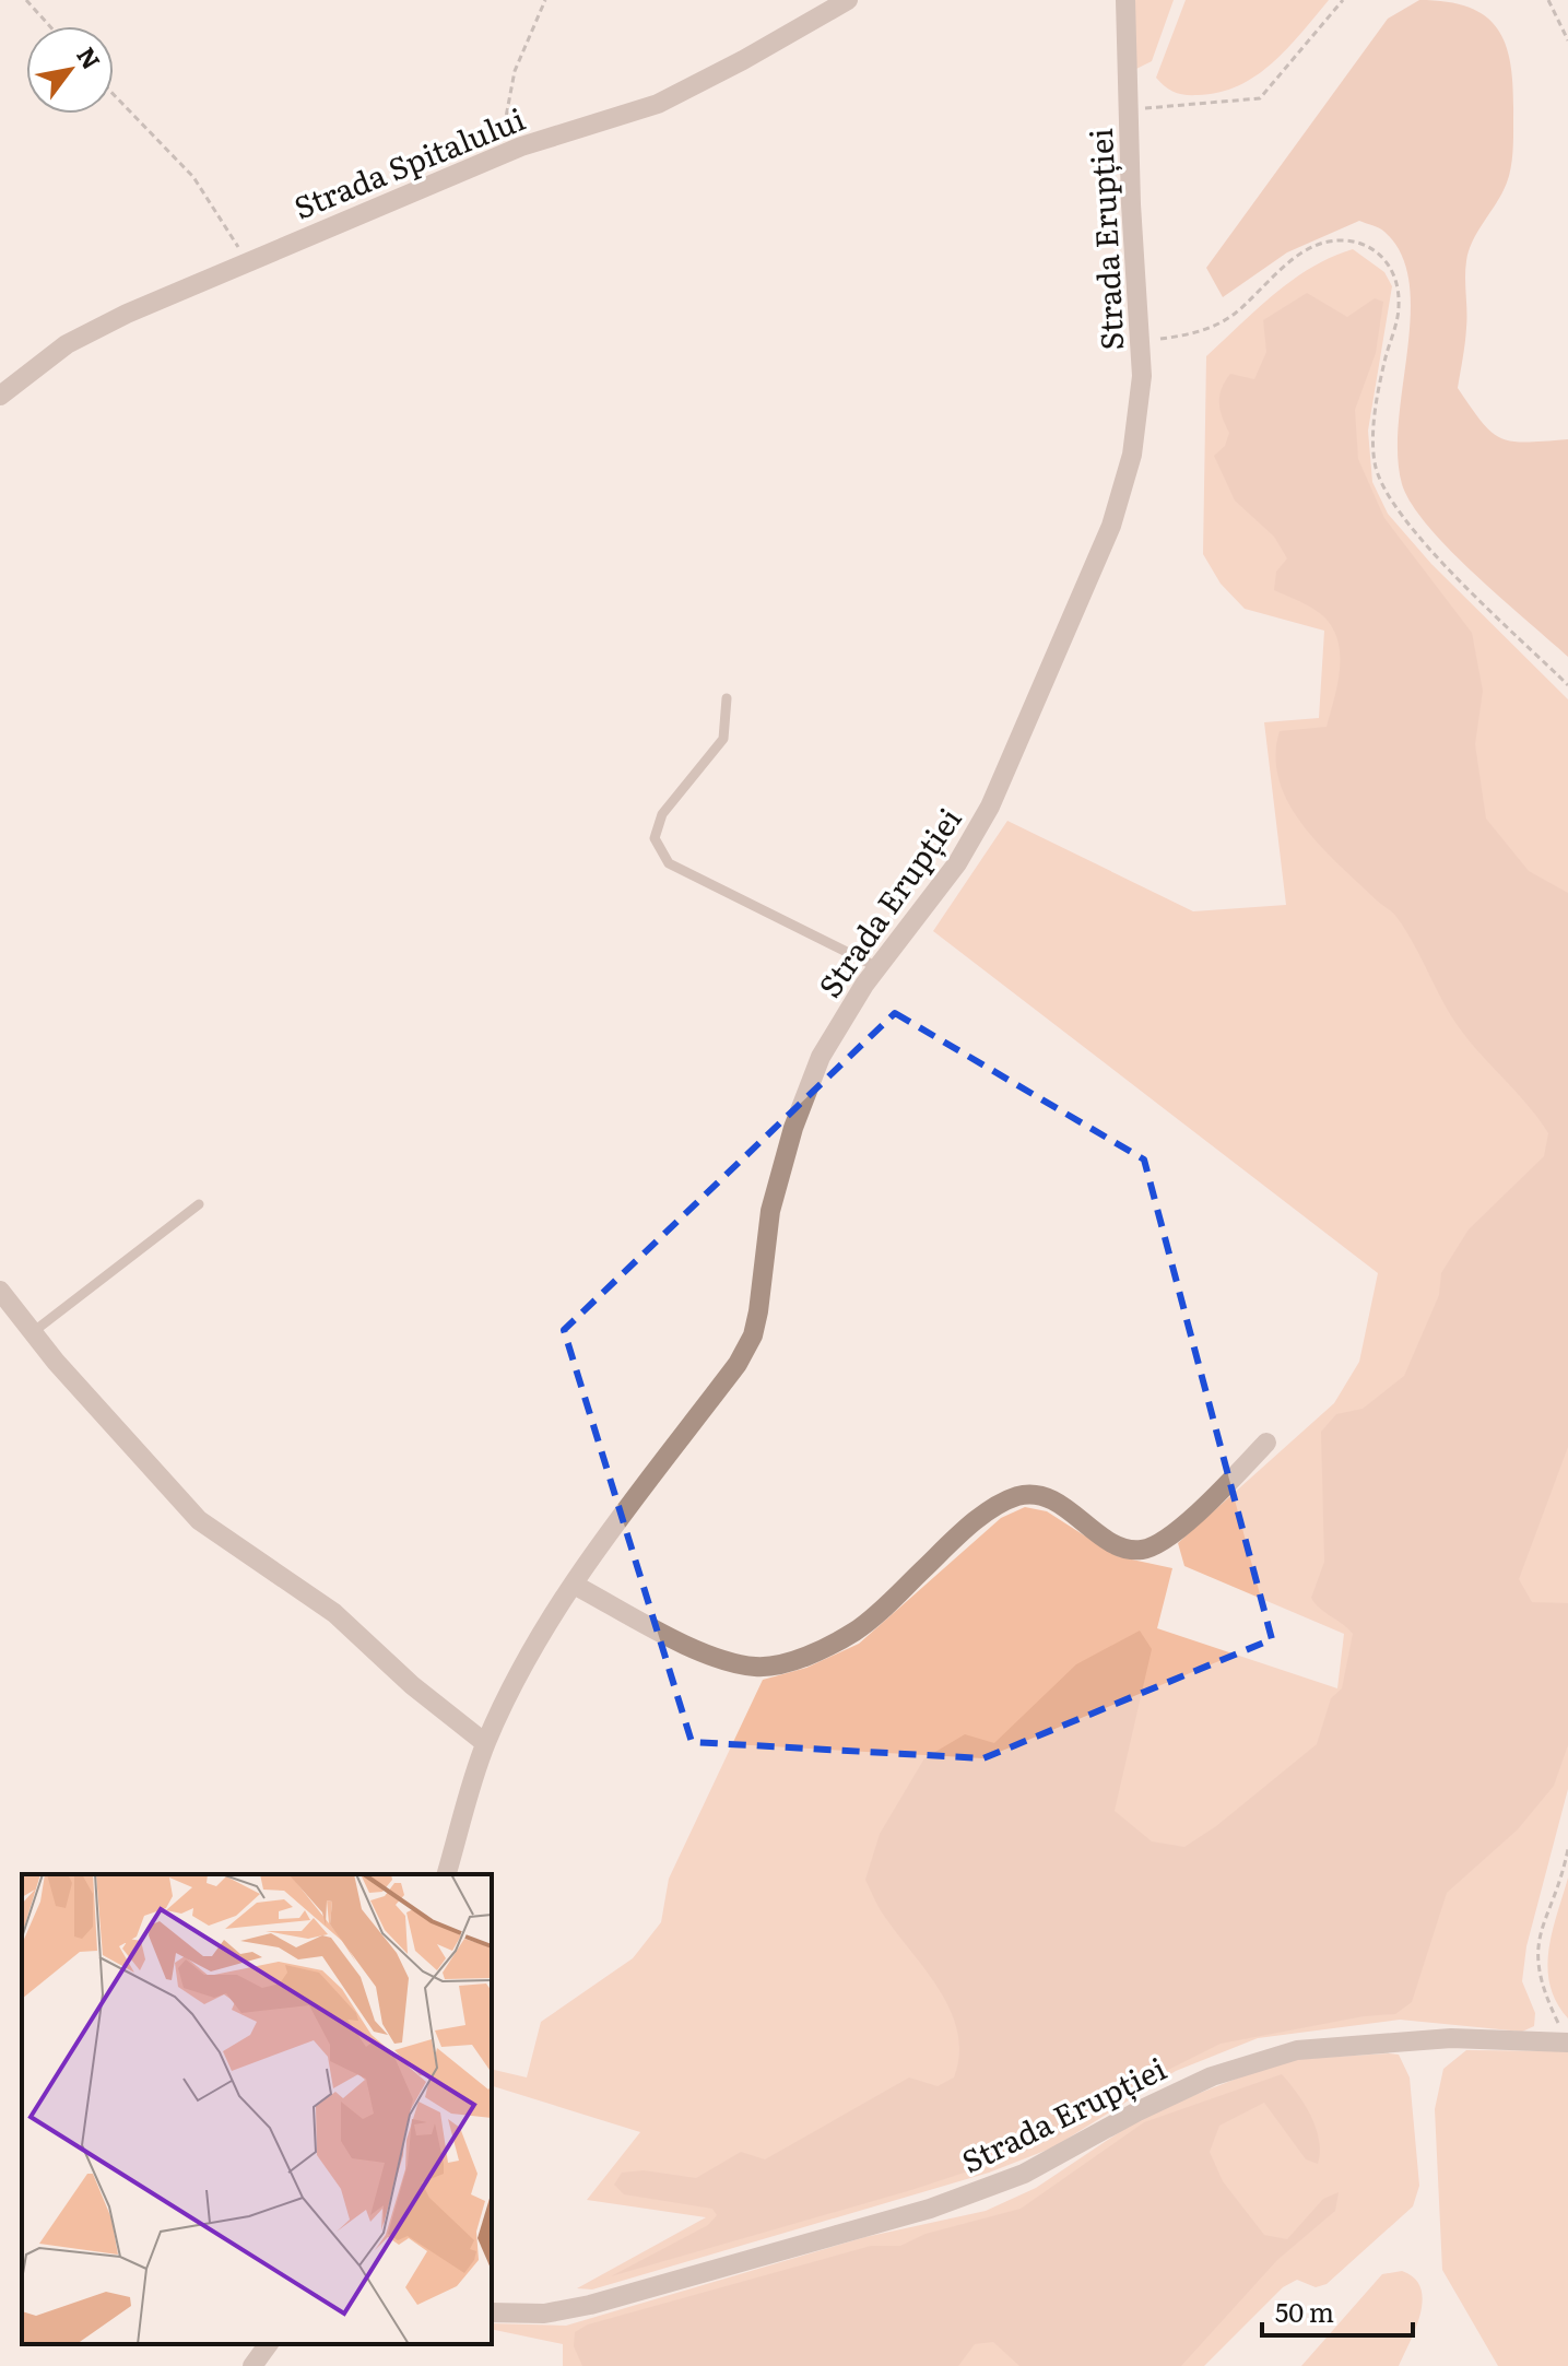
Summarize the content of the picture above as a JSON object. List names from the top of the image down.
{
  "streets": {
    "street": ["Strada Spitalului", "Strada Erupției"]
  },
  "scale_bar": "50 m",
  "north": "top right"
}
